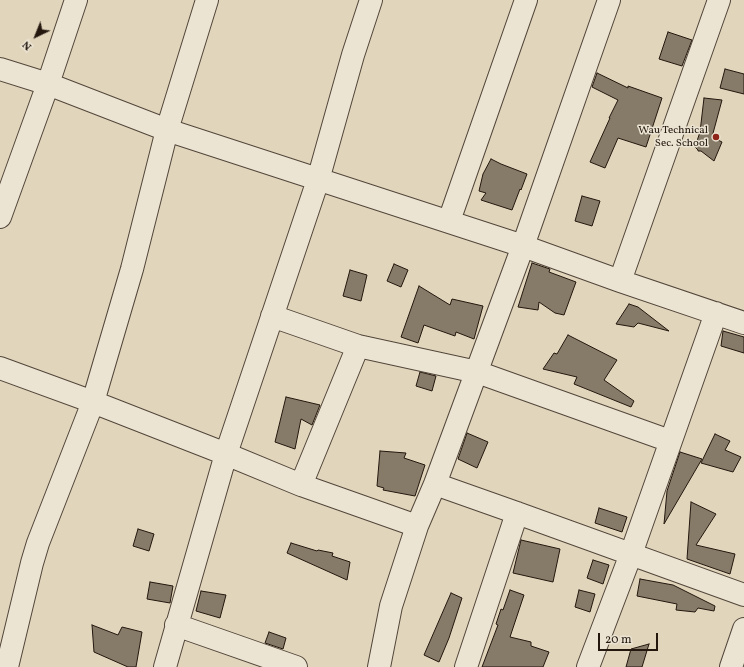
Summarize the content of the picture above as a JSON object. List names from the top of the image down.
{
  "places": ["Wau Technical Sec. School"],
  "scale_bar": "20 m",
  "north": "bottom left"
}
